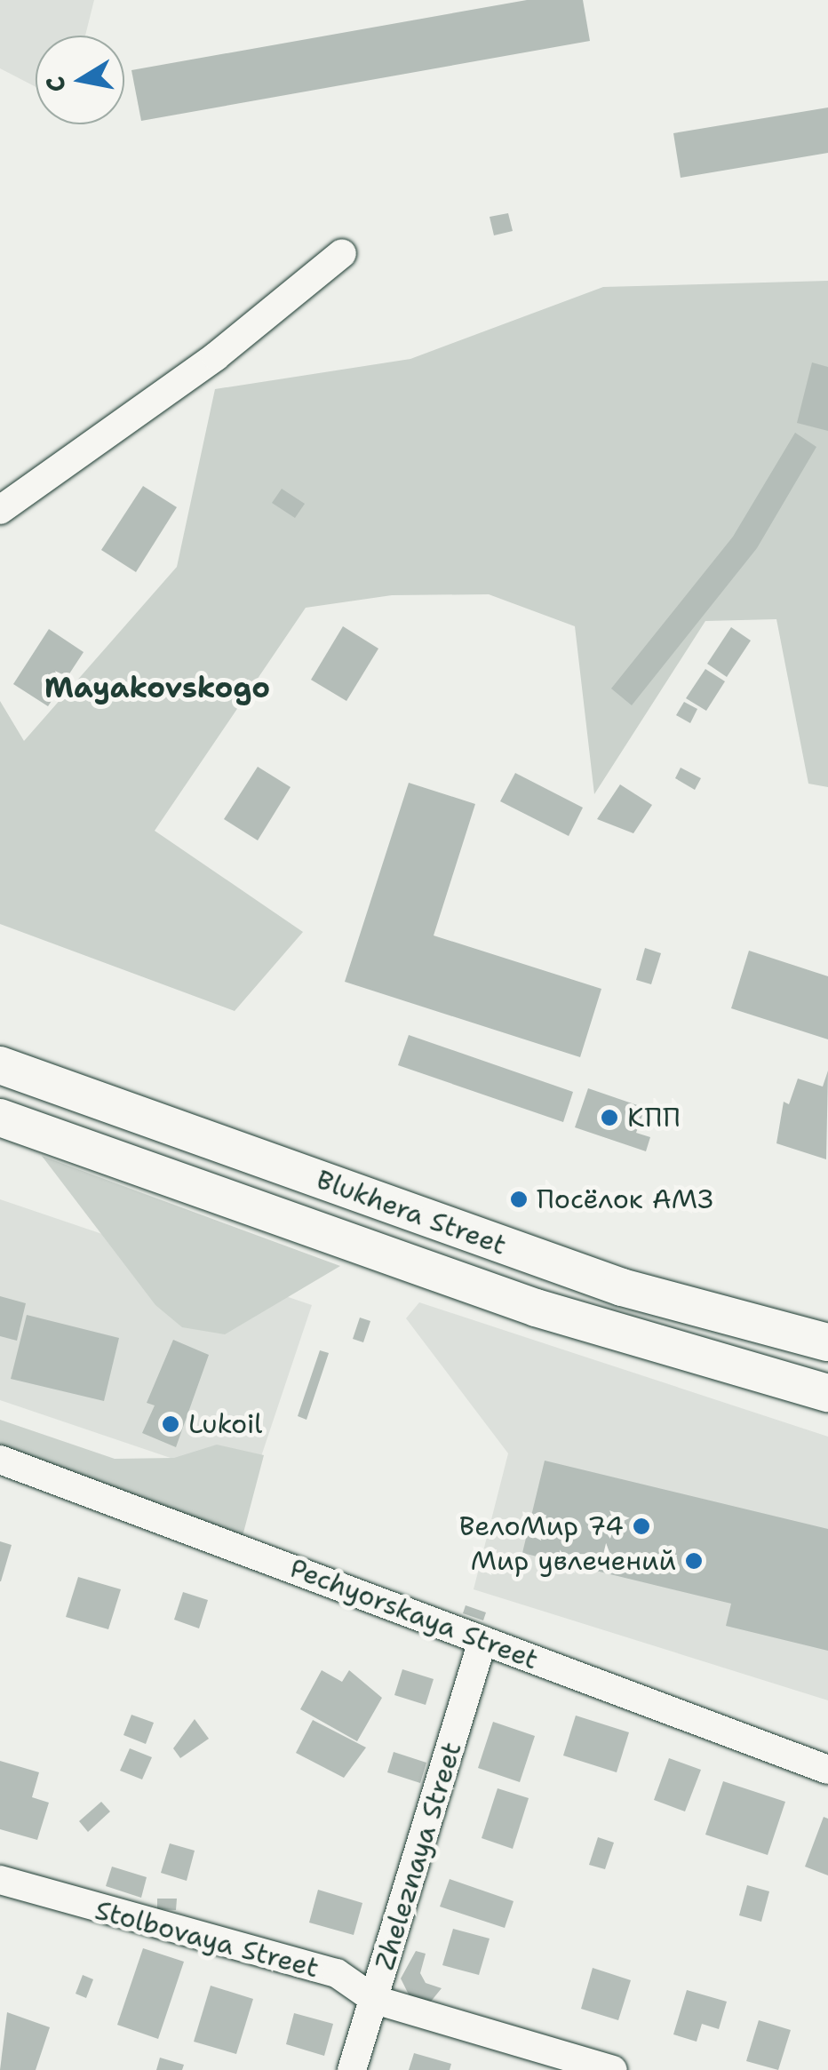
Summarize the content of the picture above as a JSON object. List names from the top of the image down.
{
  "streets": {
    "main road": ["Blukhera Street"],
    "street": ["Pechyorskaya Street", "Zheleznaya Street", "Stolbovaya Street"]
  },
  "crossings": [
    ["Pechyorskaya Street", "Zheleznaya Street"],
    ["Zheleznaya Street", "Stolbovaya Street"]
  ],
  "districts": ["Mayakovskogo"],
  "places": [
    "КПП",
    "Посёлок АМЗ",
    "Lukoil",
    "ВелоМир 74",
    "Мир увлечений"
  ],
  "north": "left"
}
